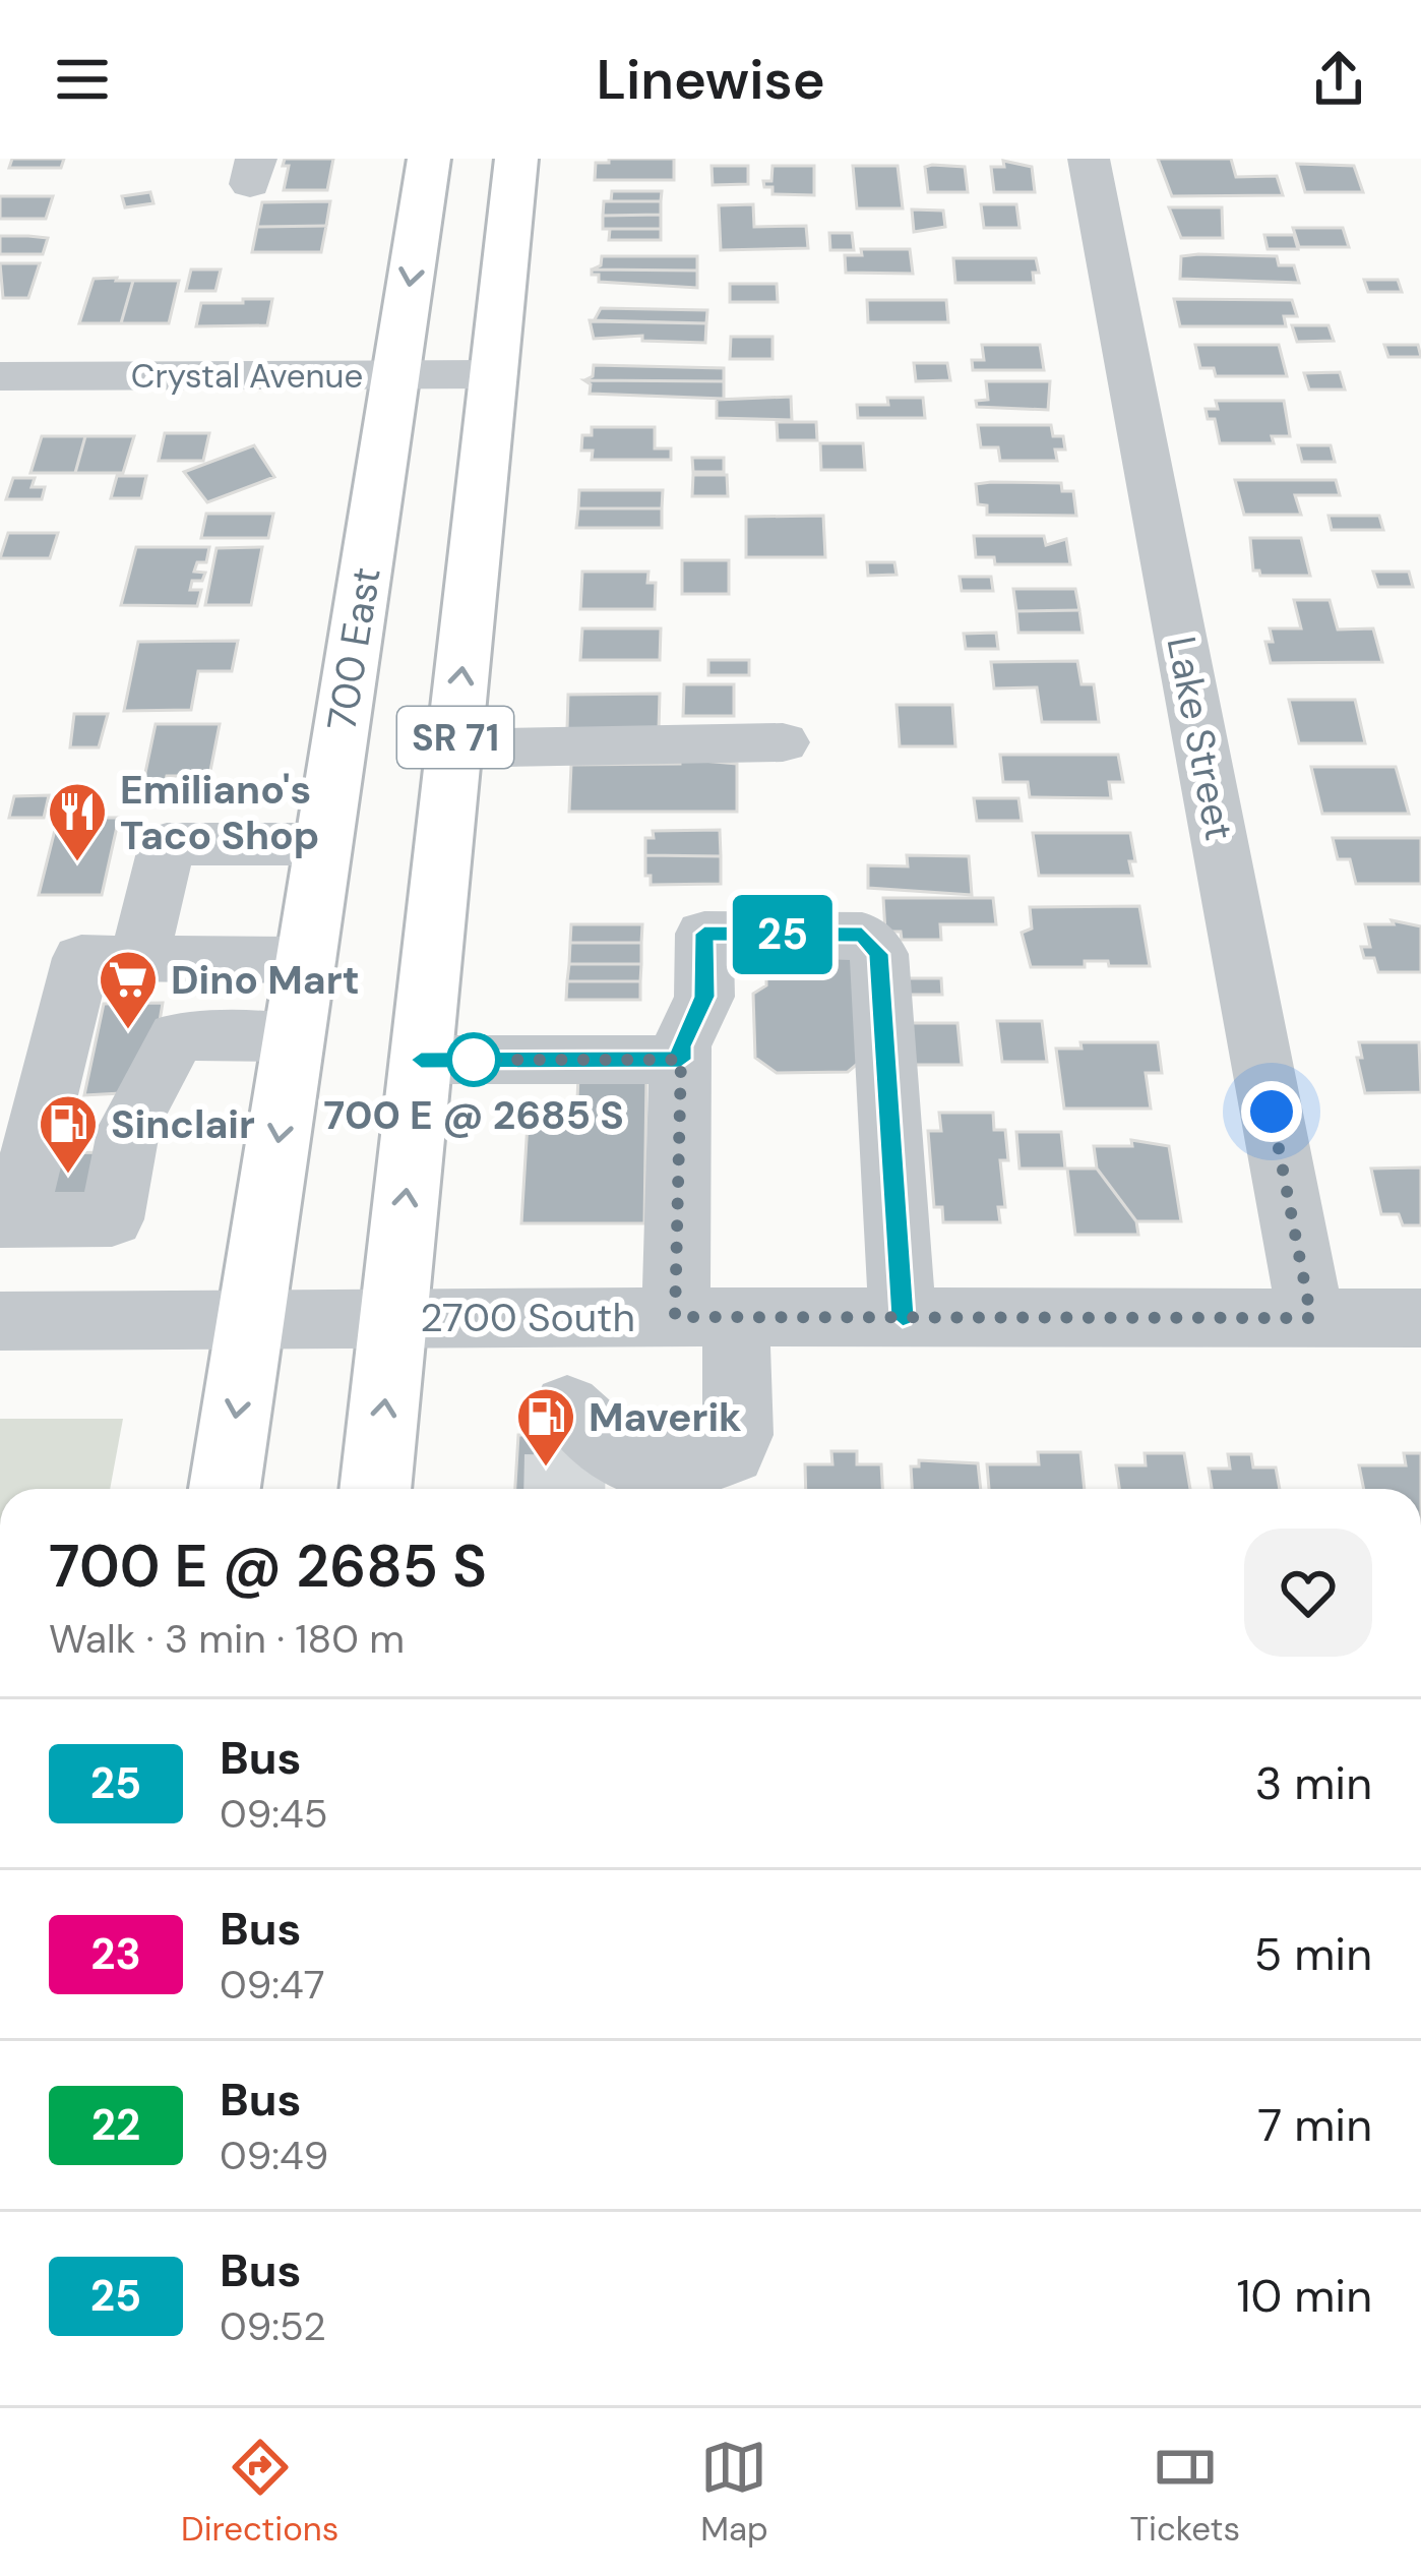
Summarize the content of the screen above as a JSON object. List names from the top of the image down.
{
  "streets": {
    "main road": ["700 East", "SR 71"],
    "street": ["Crystal Avenue", "Lake Street", "2700 South"]
  },
  "crossings": [
    ["Crystal Avenue", "700 East"],
    ["Crystal Avenue", "SR 71"],
    ["700 East", "2700 South"],
    ["SR 71", "2700 South"],
    ["Lake Street", "2700 South"]
  ],
  "places": {
    "restaurant": ["Emiliano's Taco Shop"],
    "supermarket": ["Dino Mart"],
    "other": ["700 E @ 2685 S"],
    "fuel station": ["Sinclair", "Maverik"]
  },
  "lines": ["bus line 25"],
  "page": {
    "header": "Linewise",
    "on_map": "25",
    "heading": ["700 E @ 2685 S", "Walk · 3 min · 180 m"],
    "list": [
      {
        "mark": "25",
        "name": "Bus",
        "note": "09:45",
        "value": "3 min"
      },
      {
        "mark": "23",
        "name": "Bus",
        "note": "09:47",
        "value": "5 min"
      },
      {
        "mark": "22",
        "name": "Bus",
        "note": "09:49",
        "value": "7 min"
      },
      {
        "mark": "25",
        "name": "Bus",
        "note": "09:52",
        "value": "10 min"
      }
    ],
    "tabs": ["Directions", "Map", "Tickets"]
  }
}
